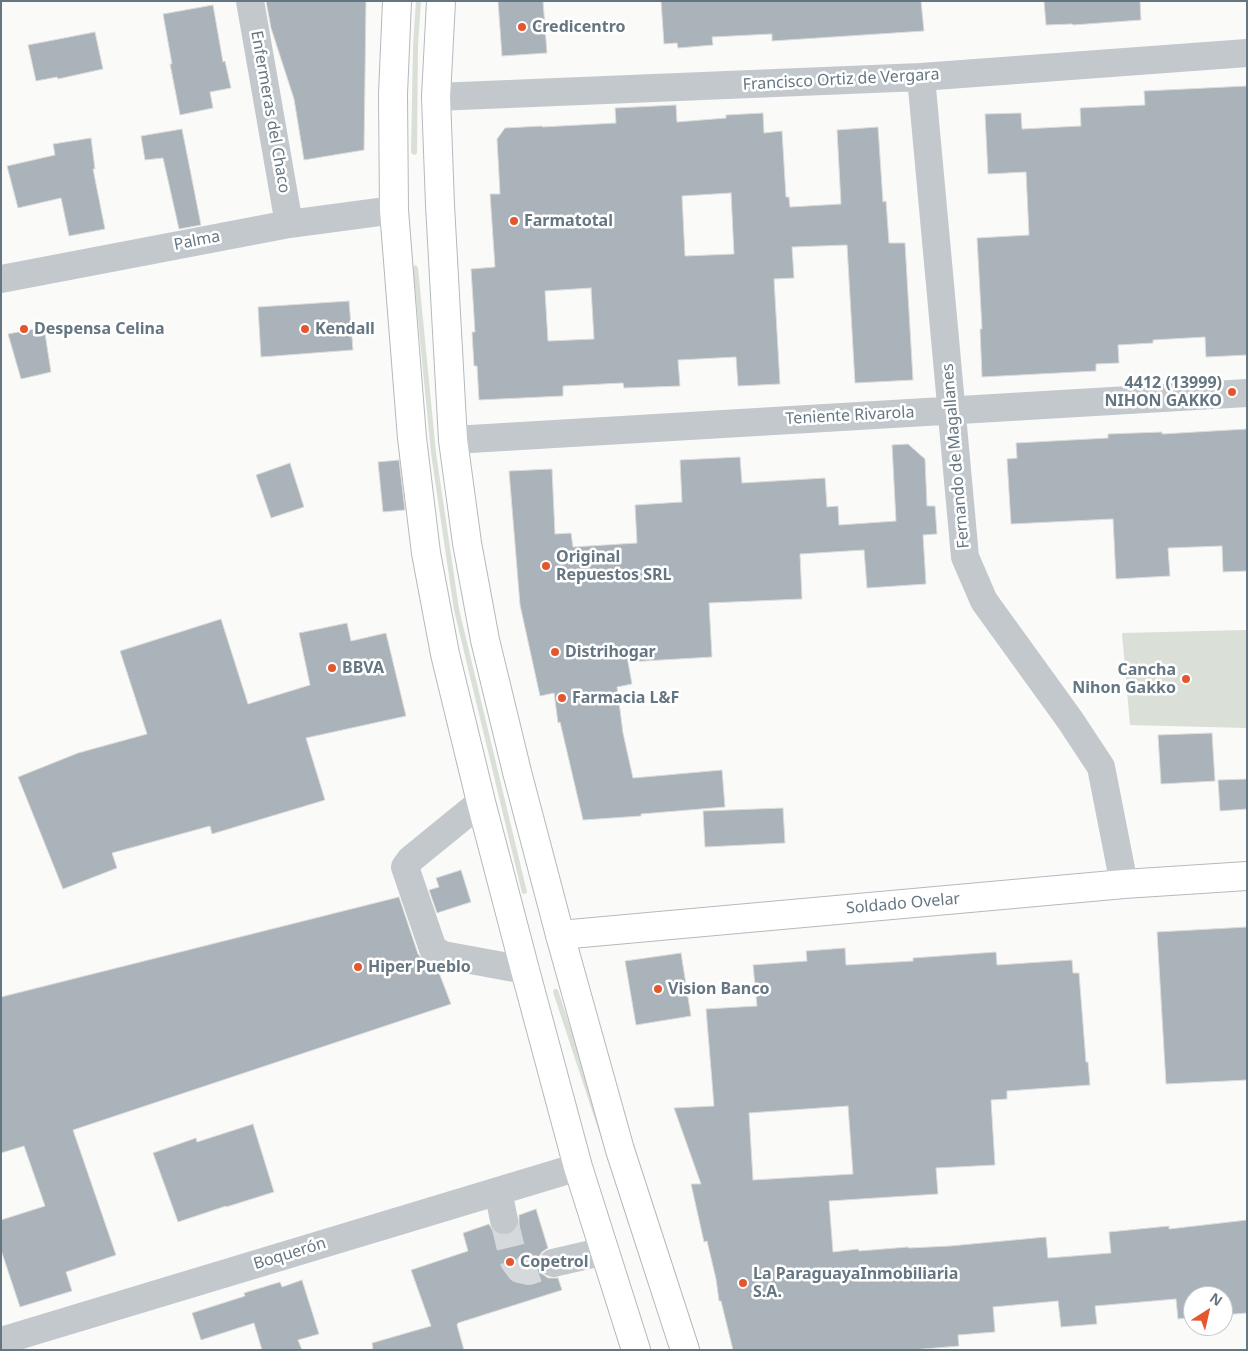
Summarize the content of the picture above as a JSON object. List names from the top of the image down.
{
  "streets": {
    "main road": ["Soldado Ovelar"],
    "street": [
      "Francisco Ortiz de Vergara",
      "Enfermeras del Chaco",
      "Palma",
      "Teniente Rivarola",
      "Fernando de Magallanes",
      "Boquerón"
    ]
  },
  "crossings": [
    ["Francisco Ortiz de Vergara", "Fernando de Magallanes"],
    ["Enfermeras del Chaco", "Palma"],
    ["Teniente Rivarola", "Fernando de Magallanes"],
    ["Fernando de Magallanes", "Soldado Ovelar"]
  ],
  "places": [
    "Credicentro",
    "Farmatotal",
    "Despensa Celina",
    "Kendall",
    "4412 (13999) NIHON GAKKO",
    "Original Repuestos SRL",
    "Distrihogar",
    "BBVA",
    "Cancha Nihon Gakko",
    "Farmacia L&F",
    "Hiper Pueblo",
    "Vision Banco",
    "Copetrol",
    "La ParaguayaInmobiliaria S.A."
  ],
  "north": "top right"
}
